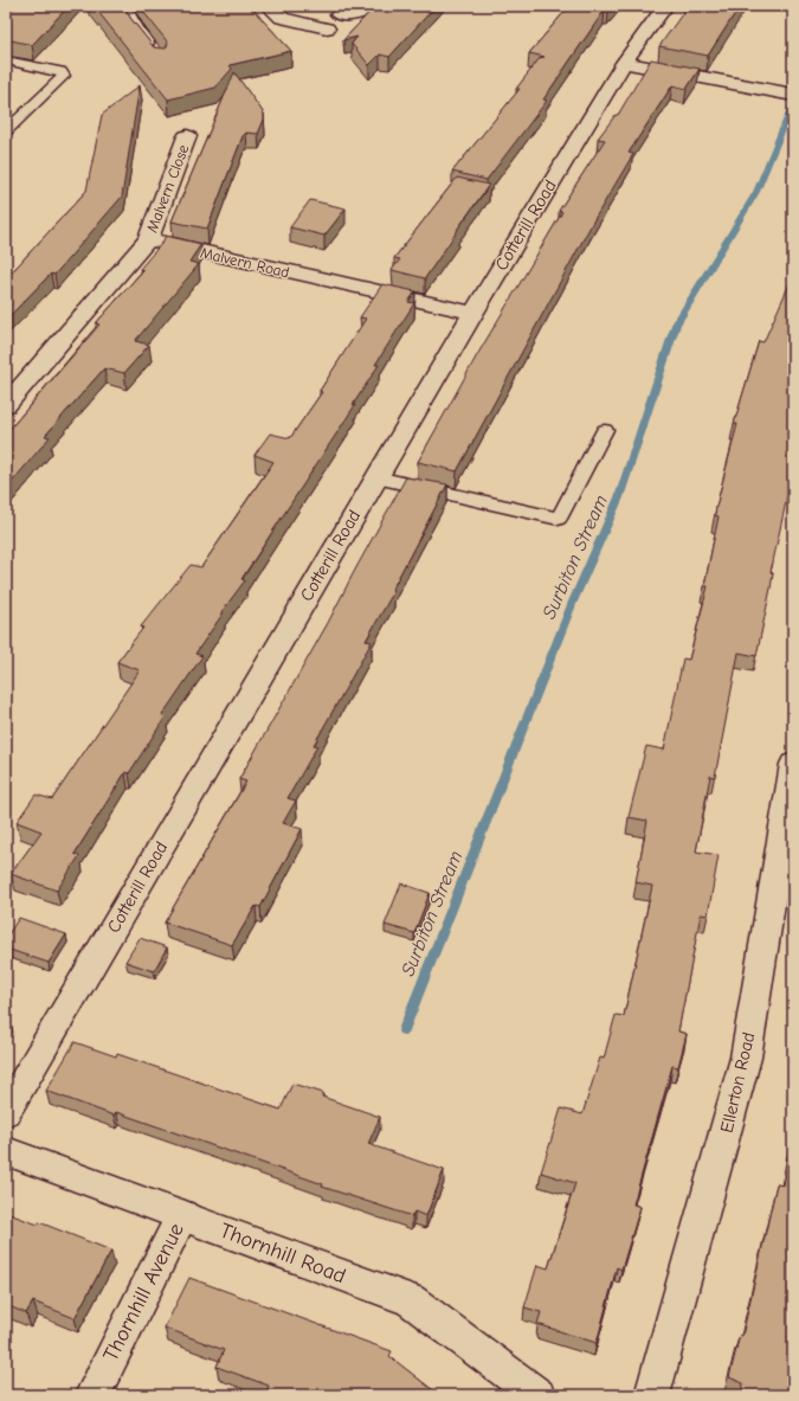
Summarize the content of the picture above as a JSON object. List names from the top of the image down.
{
  "streets": {
    "street": [
      "Malvern Close",
      "Cotterill Road",
      "Malvern Road",
      "Ellerton Road",
      "Thornhill Road",
      "Thornhill Avenue"
    ]
  },
  "crossings": [
    ["Malvern Close", "Malvern Road"],
    ["Cotterill Road", "Malvern Road"],
    ["Thornhill Road", "Thornhill Avenue"]
  ],
  "water": ["Surbiton Stream"]
}
